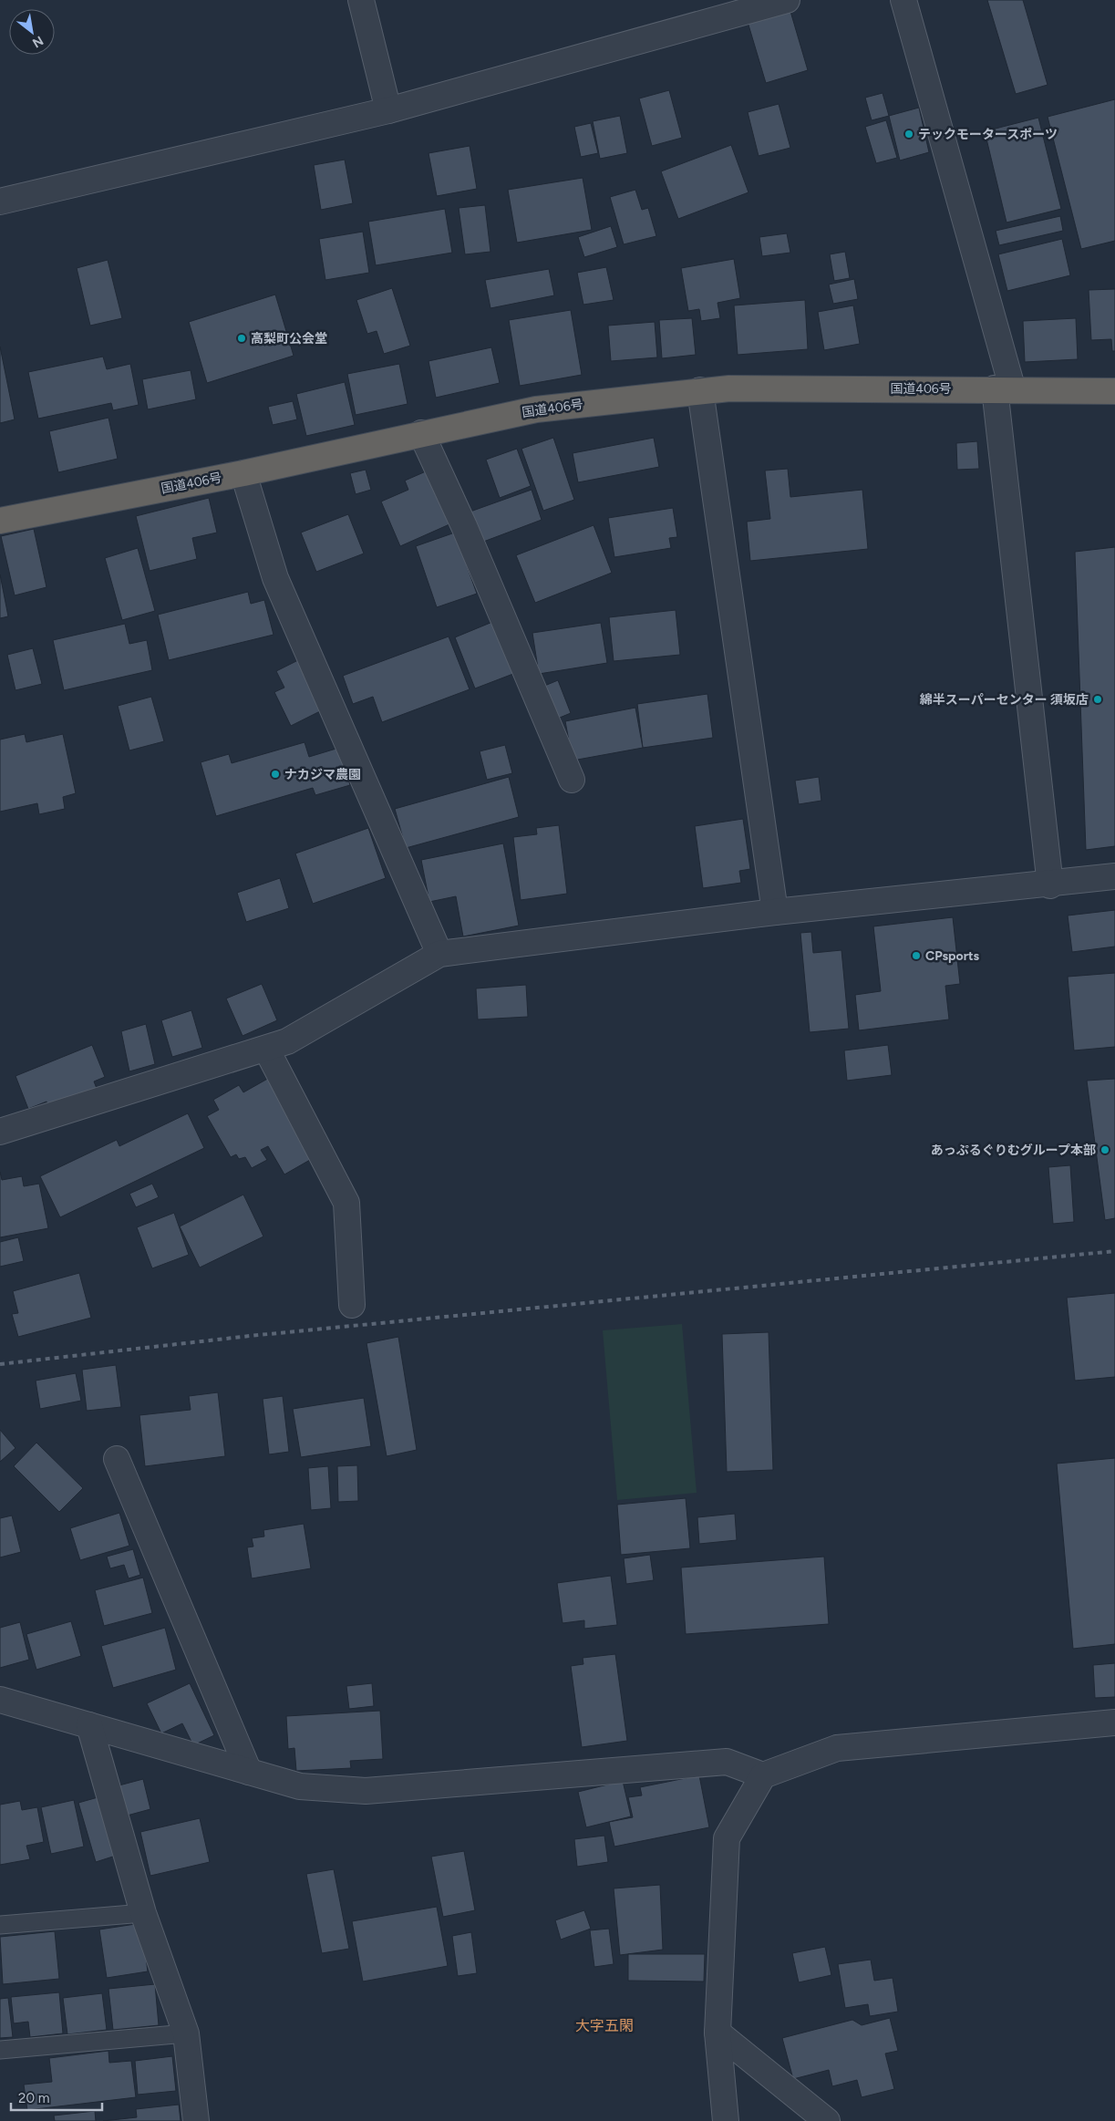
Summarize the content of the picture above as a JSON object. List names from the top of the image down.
{
  "streets": {
    "highway": ["国道406号"]
  },
  "districts": ["大字五閑"],
  "places": [
    "テックモータースポーツ",
    "高梨町公会堂",
    "綿半スーパーセンター 須坂店",
    "ナカジマ農園",
    "CPsports",
    "あっぷるぐりむグループ本部"
  ],
  "scale_bar": "20 m",
  "north": "bottom right"
}
